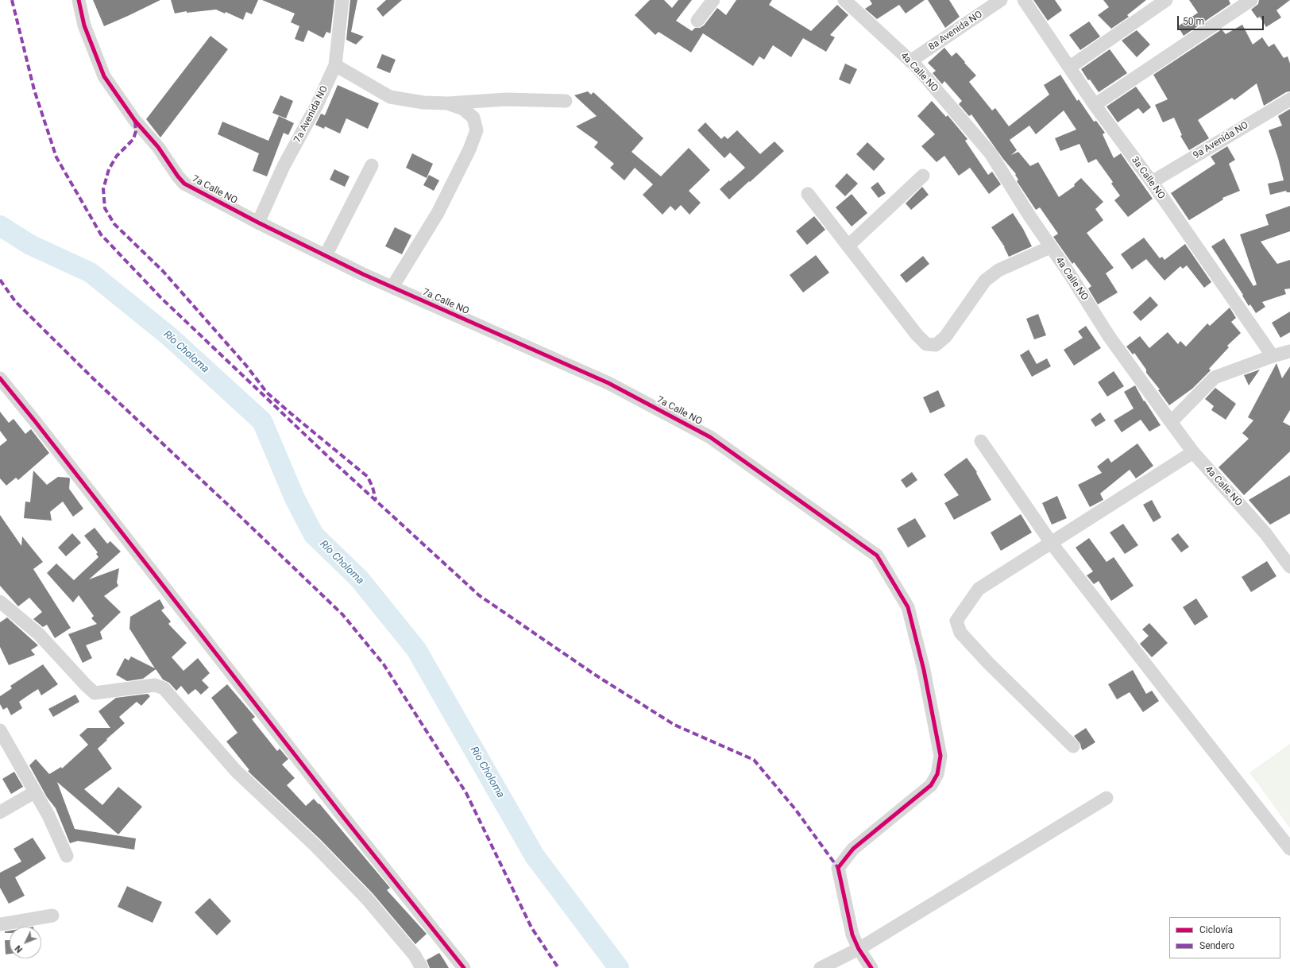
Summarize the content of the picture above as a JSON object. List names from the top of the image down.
{
  "streets": {
    "street": [
      "8a Avenida NO",
      "4a Calle NO",
      "7a Avenida NO",
      "9a Avenida NO",
      "3a Calle NO",
      "7a Calle NO"
    ]
  },
  "crossings": [
    ["8a Avenida NO", "4a Calle NO"],
    ["7a Avenida NO", "7a Calle NO"],
    ["9a Avenida NO", "3a Calle NO"]
  ],
  "water": ["Río Choloma"],
  "legend": ["Ciclovía", "Sendero"],
  "scale_bar": "50 m",
  "north": "bottom left"
}
